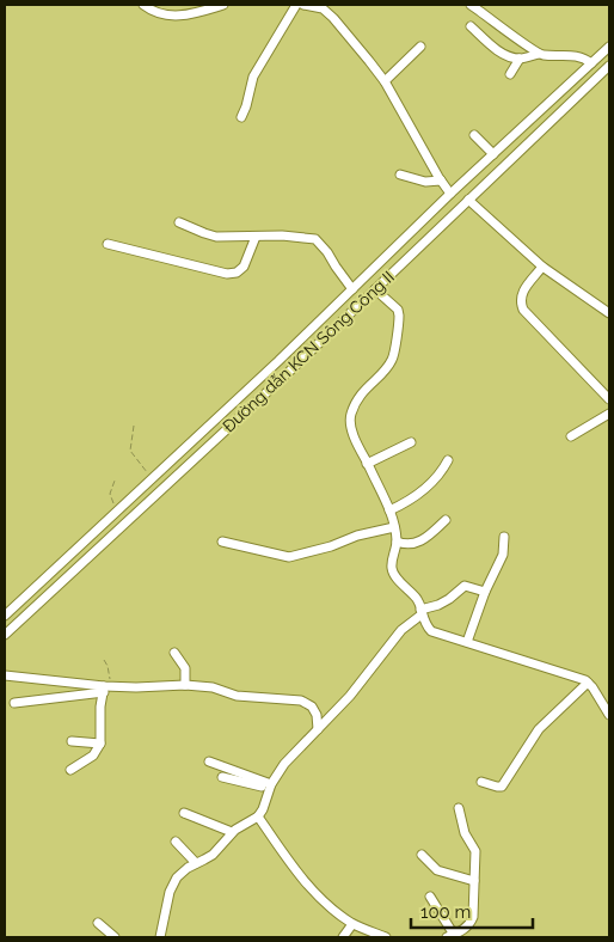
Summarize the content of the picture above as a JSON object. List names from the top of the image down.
{
  "streets": {
    "street": ["Đường dẫn KCN Sông Công II"]
  },
  "scale_bar": "100 m"
}
